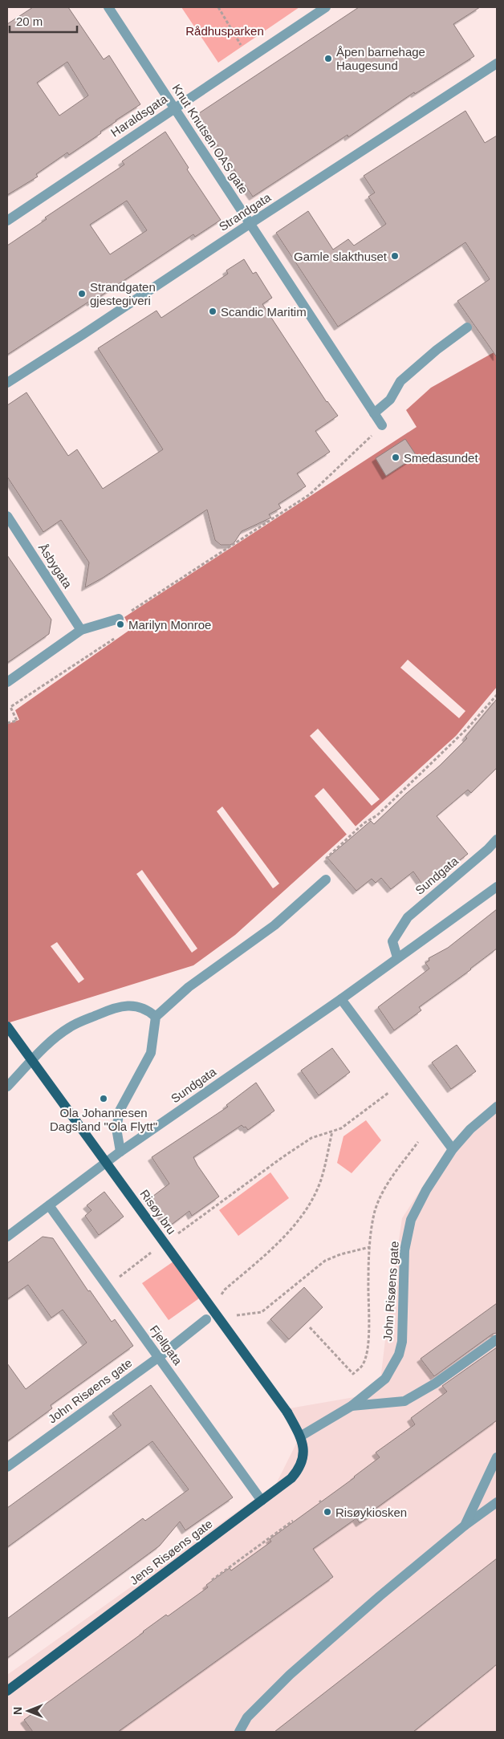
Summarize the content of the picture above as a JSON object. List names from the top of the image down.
{
  "streets": {
    "main road": ["Risøy bru", "Jens Risøens gate"],
    "street": [
      "Haraldsgata",
      "Knut Knutsen OAS gate",
      "Strandgata",
      "Åsbygata",
      "Sundgata",
      "John Risøens gate",
      "Fjellgata"
    ]
  },
  "crossings": [
    ["Haraldsgata", "Knut Knutsen OAS gate"],
    ["Knut Knutsen OAS gate", "Strandgata"],
    ["Sundgata", "Fjellgata"],
    ["Risøy bru", "Jens Risøens gate"],
    ["John Risøens gate", "Fjellgata"],
    ["John Risøens gate", "Jens Risøens gate"],
    ["Fjellgata", "Jens Risøens gate"]
  ],
  "parks": ["Rådhusparken"],
  "places": [
    "Åpen barnehage Haugesund",
    "Gamle slakthuset",
    "Strandgaten gjestegiveri",
    "Scandic Maritim",
    "Smedasundet",
    "Marilyn Monroe",
    "Ola Johannesen Dagsland \"Ola Flytt\"",
    "Risøykiosken"
  ],
  "scale_bar": "20 m",
  "north": "left"
}
